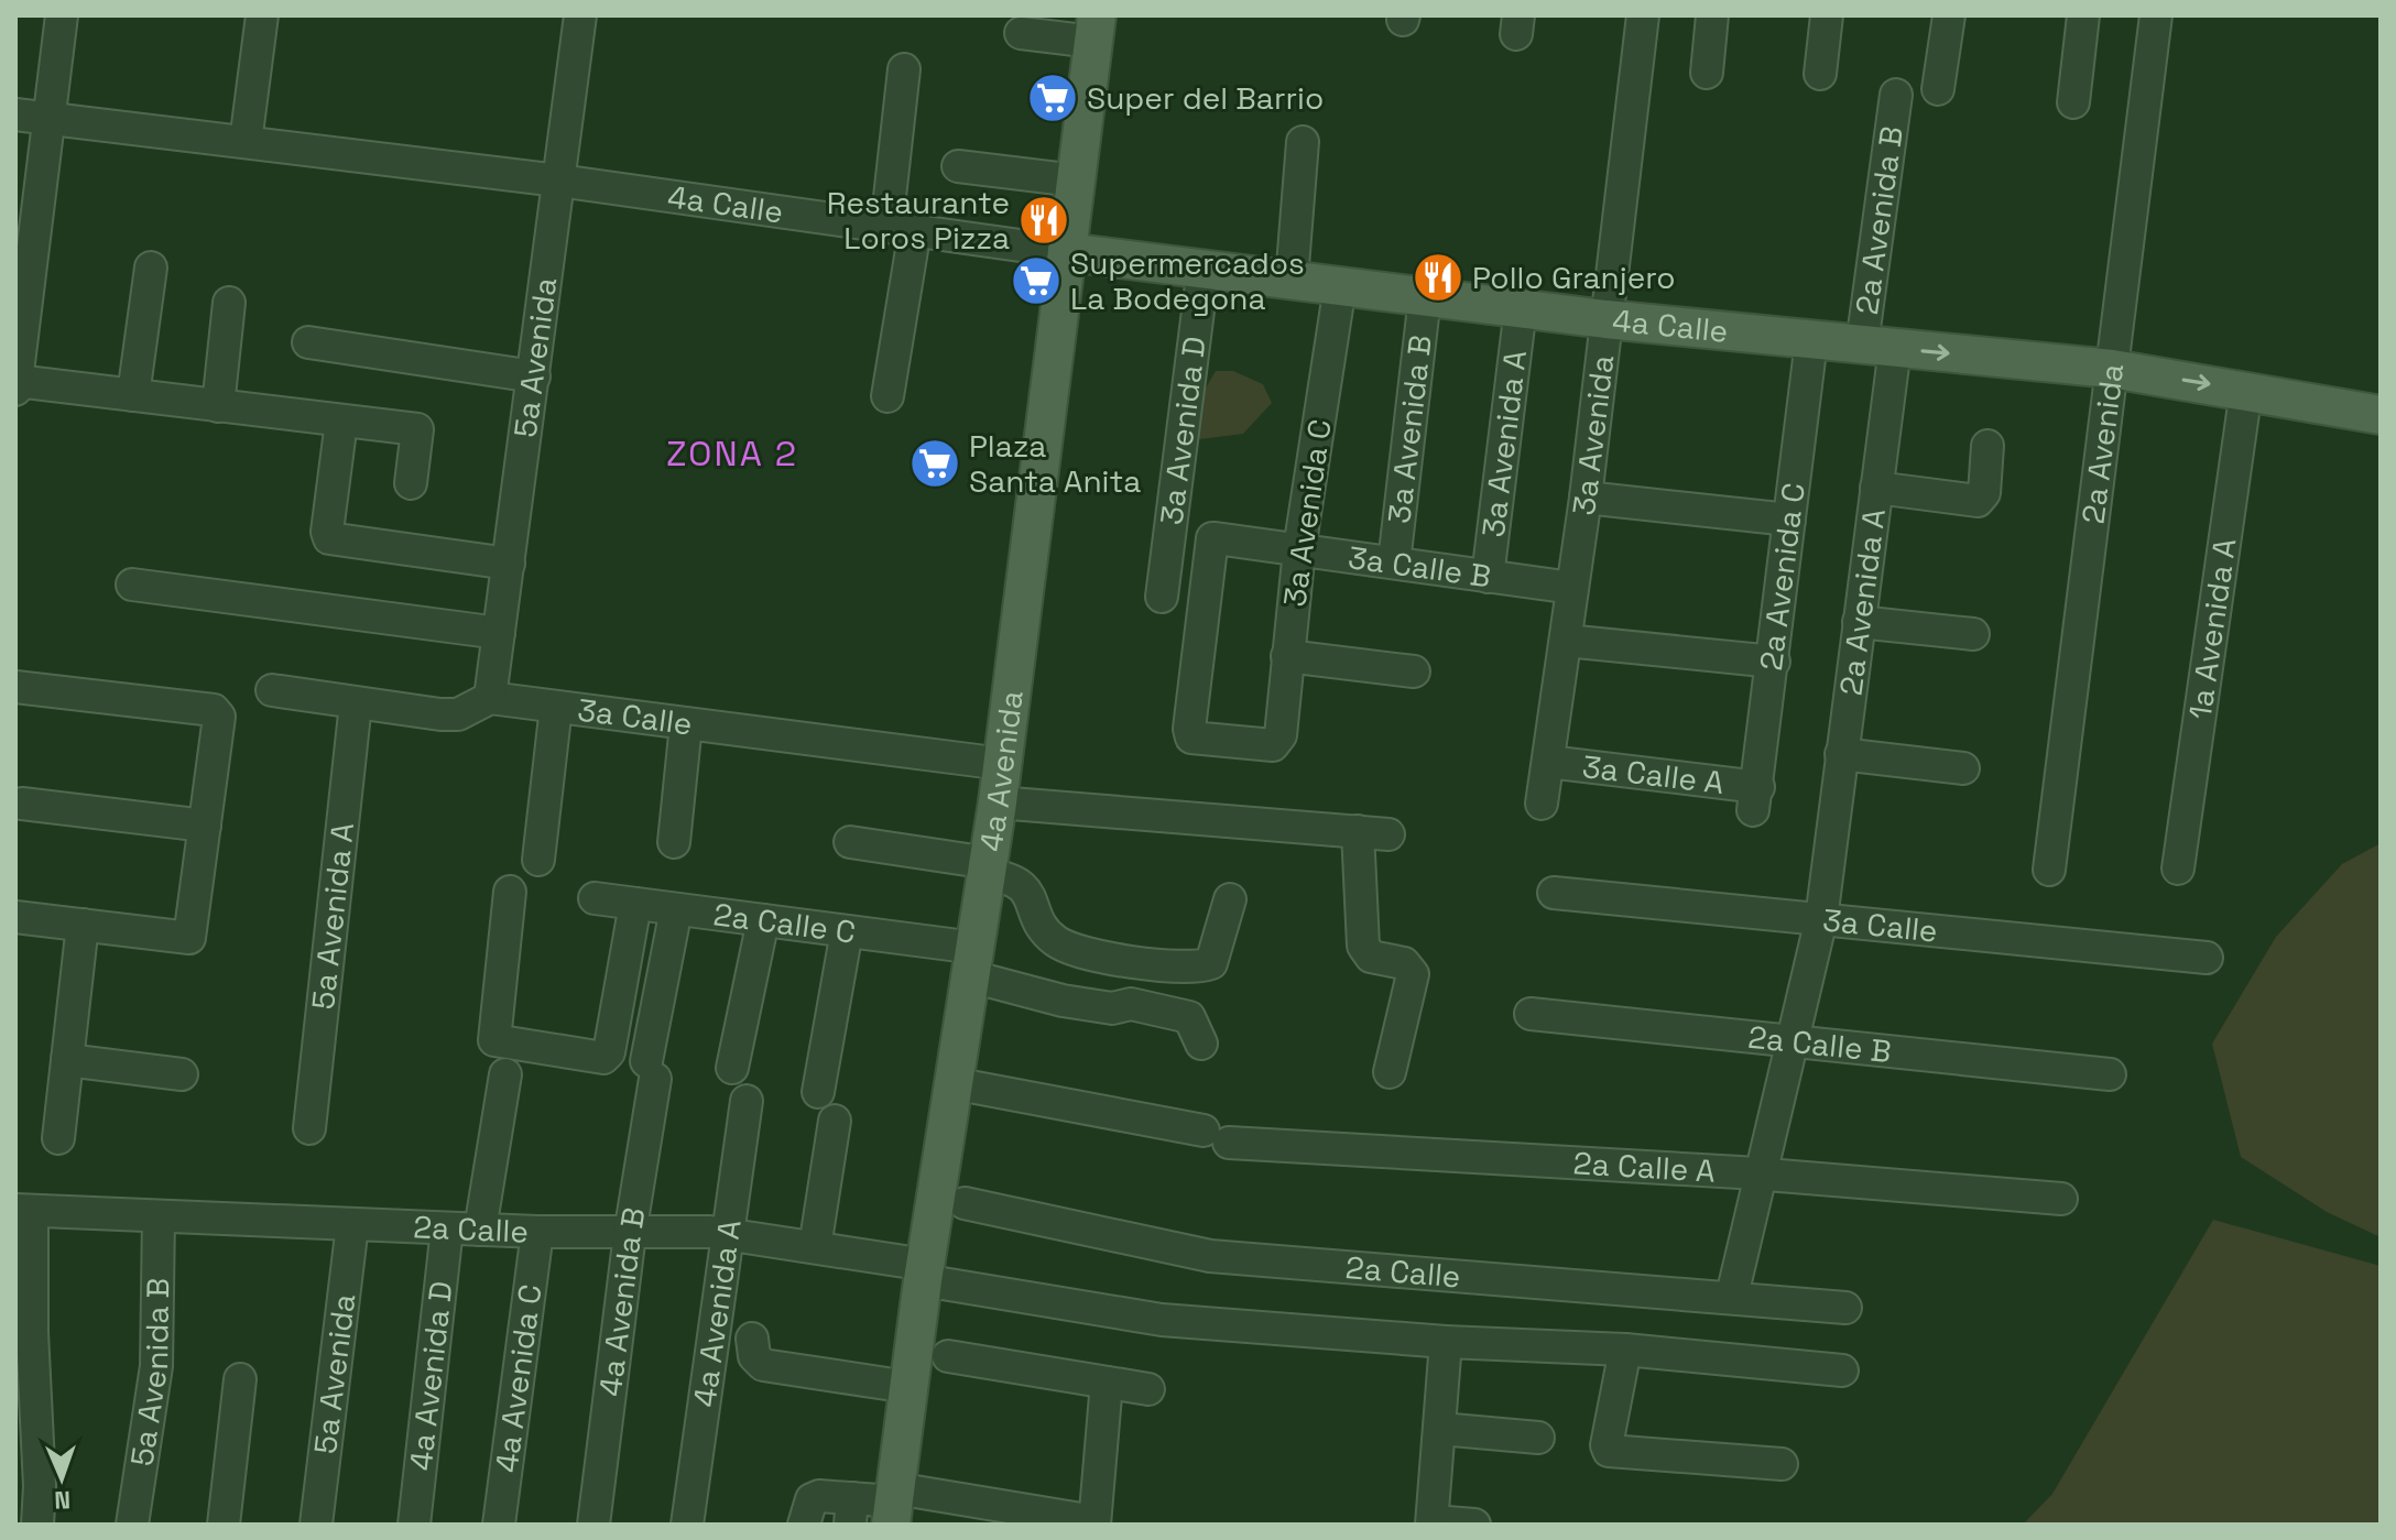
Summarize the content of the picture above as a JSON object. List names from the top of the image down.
{
  "streets": {
    "main road": ["4a Calle", "4a Avenida"],
    "street": [
      "2a Avenida B",
      "5a Avenida",
      "3a Avenida B",
      "3a Avenida D",
      "3a Avenida",
      "3a Avenida A",
      "2a Avenida",
      "3a Avenida C",
      "3a Calle B",
      "2a Avenida C",
      "2a Avenida A",
      "1a Avenida A",
      "3a Calle",
      "3a Calle A",
      "5a Avenida A",
      "2a Calle C",
      "2a Calle B",
      "2a Calle A",
      "2a Calle",
      "4a Avenida B",
      "4a Avenida A",
      "5a Avenida B",
      "4a Avenida D",
      "4a Avenida C"
    ]
  },
  "crossings": [
    ["4a Calle", "2a Avenida B"],
    ["4a Calle", "5a Avenida"],
    ["4a Calle", "3a Avenida B"],
    ["4a Calle", "3a Avenida D"],
    ["4a Calle", "3a Avenida"],
    ["4a Calle", "3a Avenida A"],
    ["4a Calle", "2a Avenida"],
    ["4a Calle", "3a Avenida C"],
    ["4a Calle", "2a Avenida C"],
    ["4a Calle", "2a Avenida A"],
    ["4a Calle", "1a Avenida A"],
    ["4a Calle", "4a Avenida"],
    ["2a Avenida B", "2a Avenida A"],
    ["5a Avenida", "3a Calle"],
    ["5a Avenida", "2a Calle"],
    ["3a Avenida B", "3a Calle B"],
    ["3a Avenida D", "3a Avenida C"],
    ["3a Avenida D", "3a Calle B"],
    ["3a Avenida", "3a Calle B"],
    ["3a Avenida", "3a Calle A"],
    ["3a Avenida A", "3a Calle B"],
    ["3a Avenida C", "3a Calle B"],
    ["2a Avenida C", "3a Calle A"],
    ["2a Avenida A", "3a Calle"],
    ["2a Avenida A", "2a Calle B"],
    ["2a Avenida A", "2a Calle A"],
    ["2a Avenida A", "2a Calle"],
    ["3a Calle", "4a Avenida"],
    ["3a Calle", "5a Avenida A"],
    ["4a Avenida", "2a Calle C"],
    ["4a Avenida", "2a Calle A"],
    ["4a Avenida", "2a Calle"],
    ["2a Calle C", "4a Avenida B"],
    ["2a Calle", "4a Avenida B"],
    ["2a Calle", "4a Avenida A"],
    ["2a Calle", "5a Avenida B"],
    ["2a Calle", "4a Avenida D"],
    ["2a Calle", "4a Avenida C"]
  ],
  "districts": ["ZONA 2"],
  "places": {
    "supermarket": ["Super del Barrio", "Supermercados La Bodegona", "Plaza Santa Anita"],
    "restaurant": ["Restaurante Loros Pizza", "Pollo Granjero"]
  },
  "north": "bottom"
}
